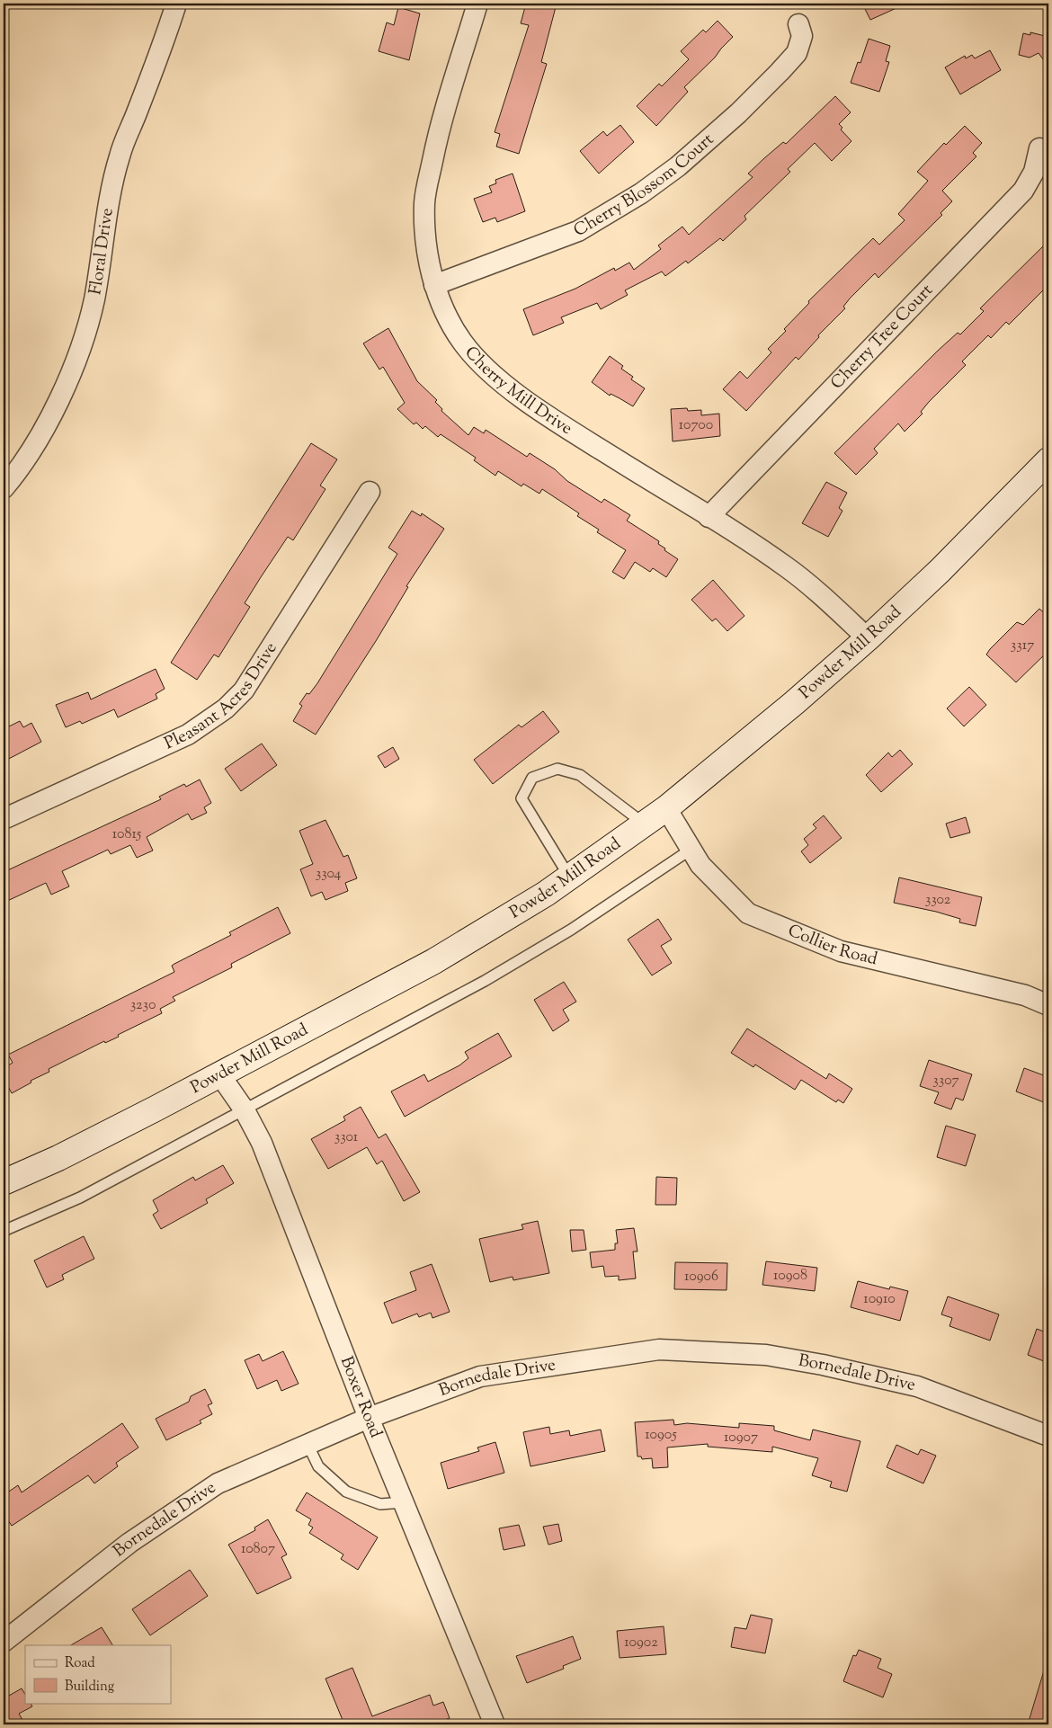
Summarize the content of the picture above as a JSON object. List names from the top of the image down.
{
  "streets": {
    "main road": ["Powder Mill Road"],
    "street": [
      "Cherry Blossom Court",
      "Floral Drive",
      "Cherry Tree Court",
      "Cherry Mill Drive",
      "Pleasant Acres Drive",
      "Collier Road",
      "Bornedale Drive",
      "Boxer Road"
    ]
  },
  "crossings": [
    ["Cherry Blossom Court", "Cherry Mill Drive"],
    ["Cherry Tree Court", "Cherry Mill Drive"],
    ["Cherry Mill Drive", "Powder Mill Road"],
    ["Powder Mill Road", "Collier Road"],
    ["Powder Mill Road", "Boxer Road"],
    ["Bornedale Drive", "Boxer Road"]
  ],
  "house_numbers": [
    "10700",
    "3317",
    "10815",
    "3304",
    "3302",
    "3230",
    "3307",
    "3301",
    "10908",
    "10906",
    "10910",
    "10905",
    "10907",
    "10807",
    "10902"
  ],
  "legend": ["Road", "Building"]
}
